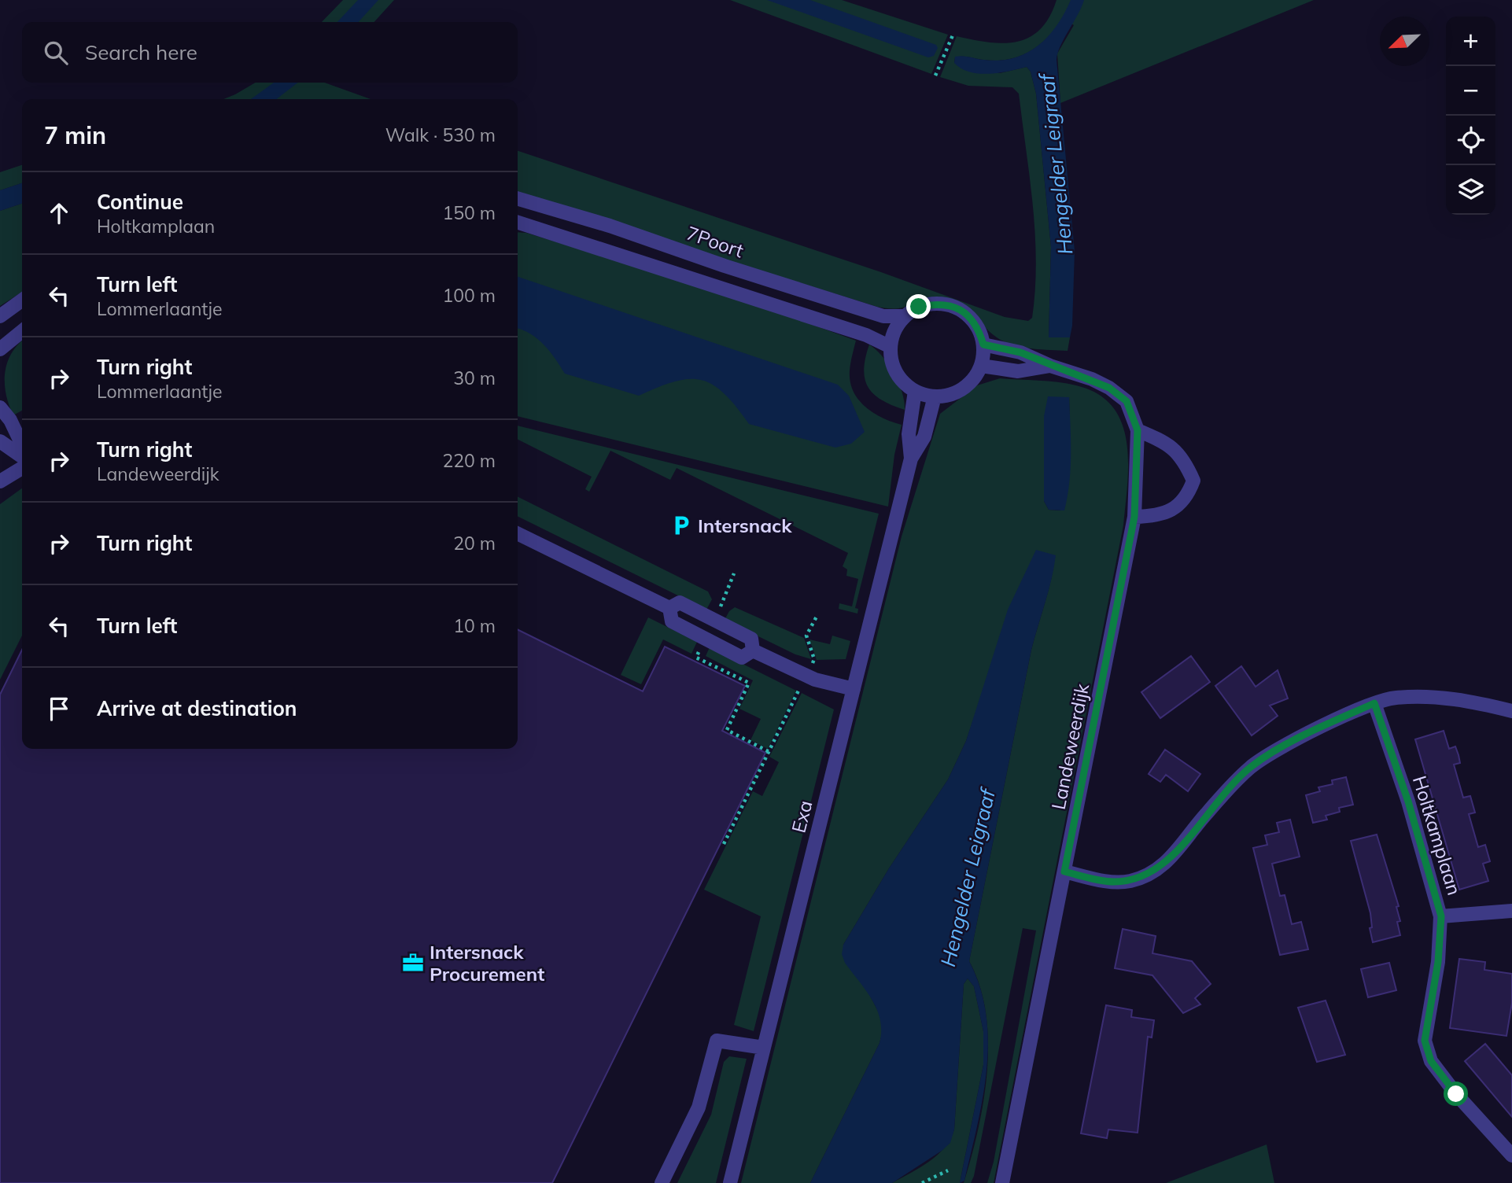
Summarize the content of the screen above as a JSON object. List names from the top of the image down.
{
  "streets": {
    "street": [
      "7Poort",
      "Landeweerdijk",
      "Exa",
      "Holtkamplaan"
    ]
  },
  "crossings": [
    ["7Poort", "Landeweerdijk"]
  ],
  "water": ["Hengelder Leigraaf"],
  "places": {
    "parking": ["Intersnack"],
    "office": ["Intersnack Procurement"]
  },
  "north": "bottom left",
  "page": {
    "map_buttons": ["+", "−"],
    "search": "Search here",
    "heading": ["7 min", "Walk · 530 m"],
    "list": [
      ["Continue", "Holtkamplaan", "150 m"],
      ["Turn left", "Lommerlaantje", "100 m"],
      ["Turn right", "Lommerlaantje", "30 m"],
      ["Turn right", "Landeweerdijk", "220 m"],
      ["Turn right", "20 m"],
      ["Turn left", "10 m"],
      "Arrive at destination"
    ]
  }
}
